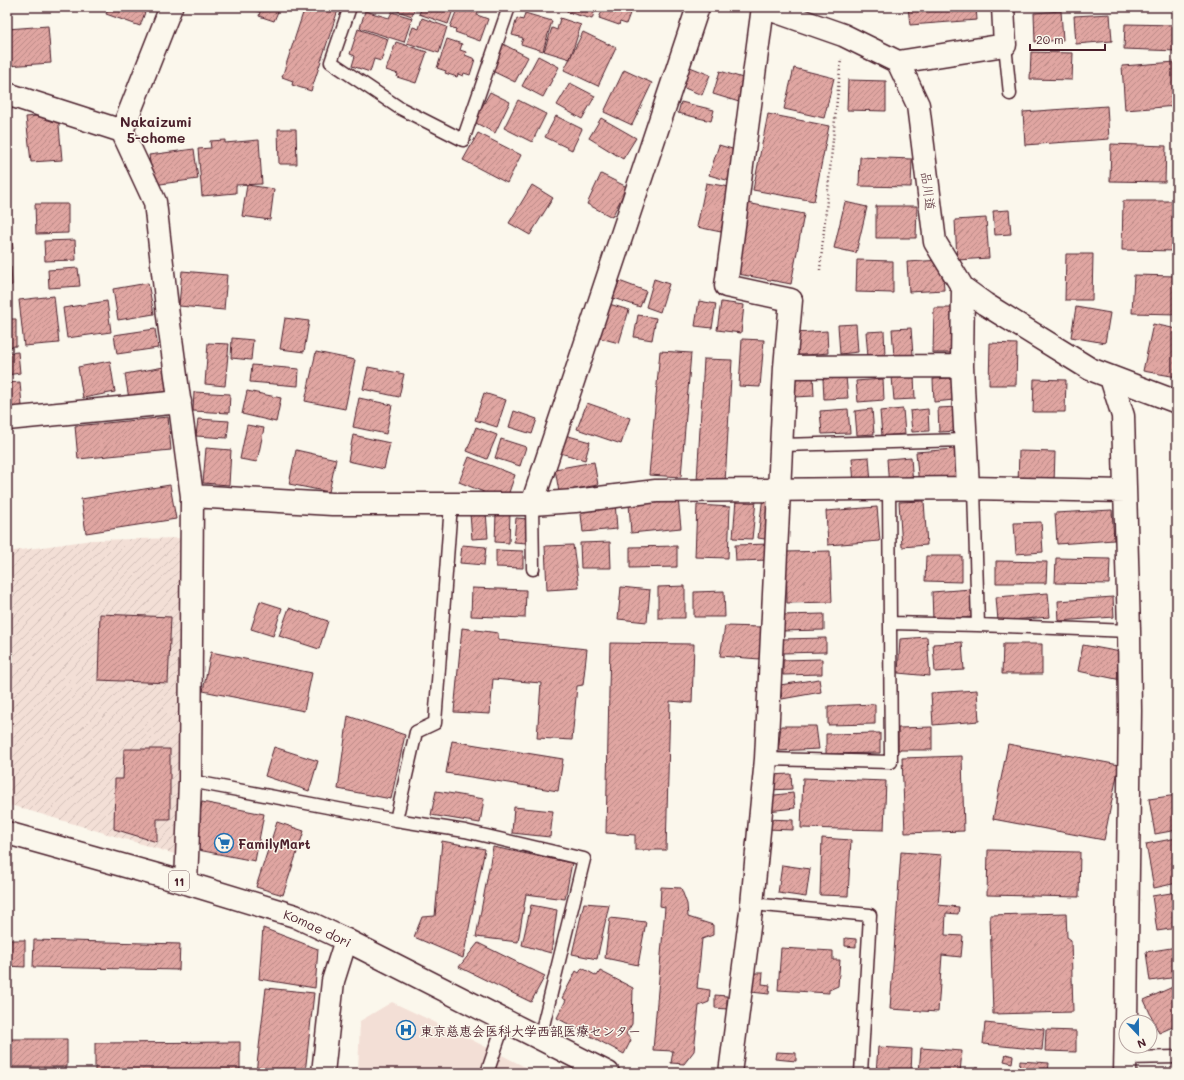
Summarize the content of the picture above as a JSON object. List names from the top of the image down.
{
  "streets": {
    "street": ["品川道", "11", "Komae dori"]
  },
  "districts": ["Nakaizumi 5-chome"],
  "places": {
    "supermarket": ["FamilyMart"],
    "hospital": ["東京慈恵会医科大学西部医療センター"]
  },
  "scale_bar": "20 m",
  "north": "bottom"
}
